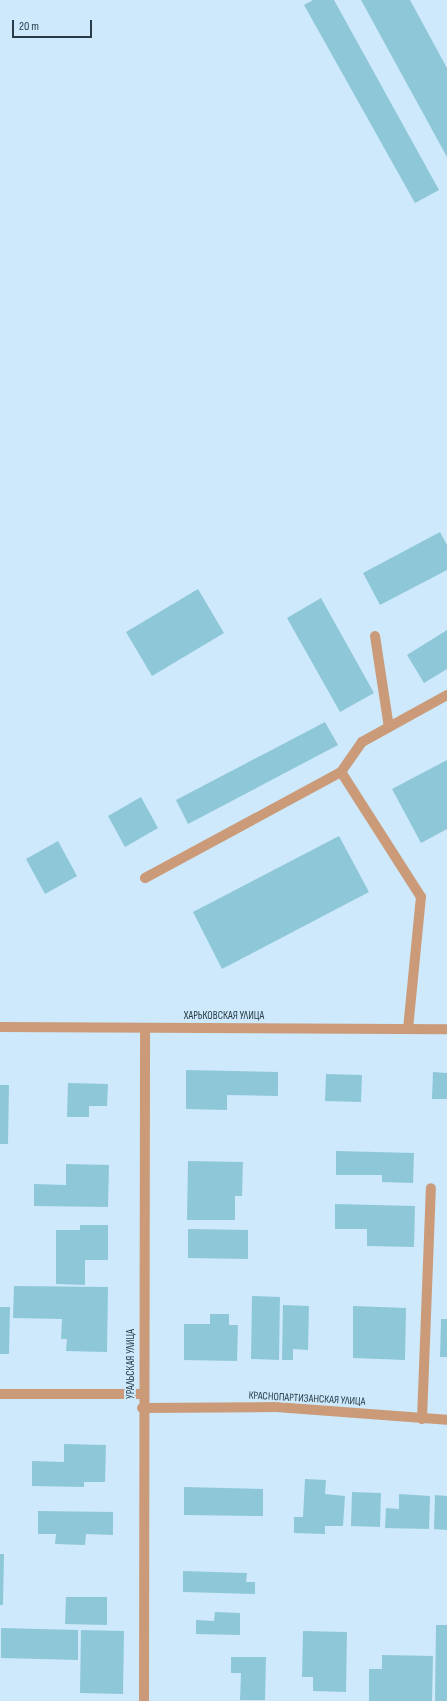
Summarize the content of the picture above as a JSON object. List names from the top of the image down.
{
  "streets": {
    "street": ["ХАРЬКОВСКАЯ УЛИЦА", "УРАЛЬСКАЯ УЛИЦА", "КРАСНОПАРТИЗАНСКАЯ УЛИЦА"]
  },
  "crossings": [
    ["ХАРЬКОВСКАЯ УЛИЦА", "УРАЛЬСКАЯ УЛИЦА"],
    ["УРАЛЬСКАЯ УЛИЦА", "КРАСНОПАРТИЗАНСКАЯ УЛИЦА"]
  ],
  "scale_bar": "20 m"
}
